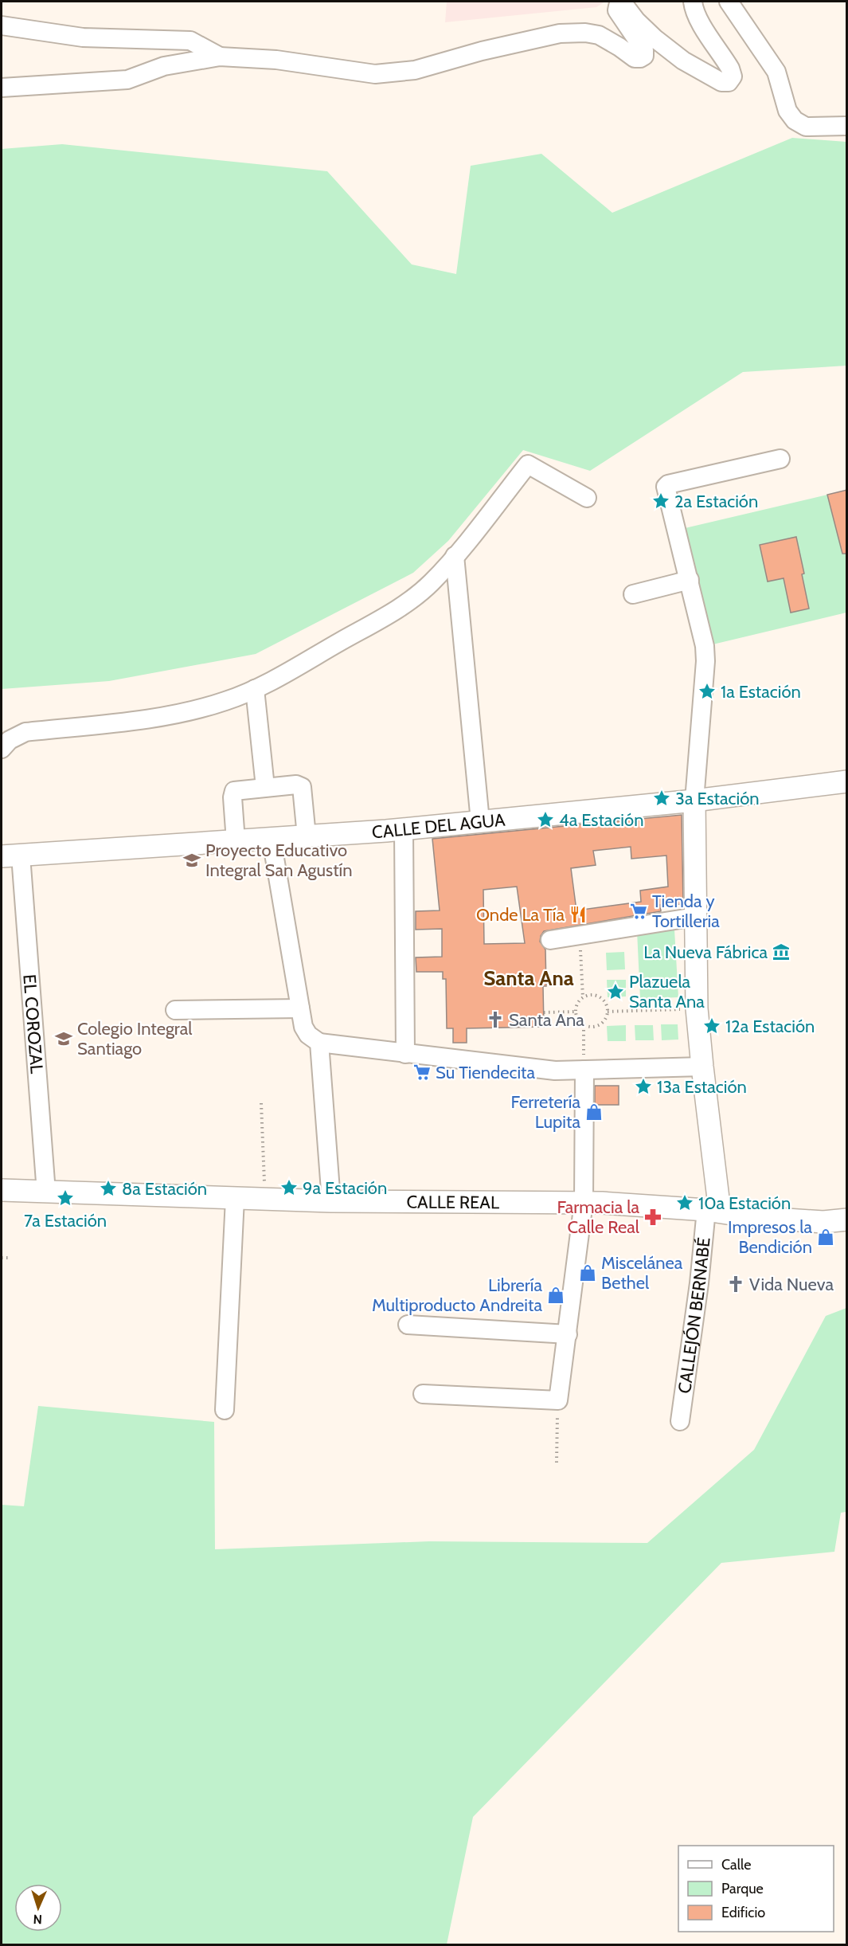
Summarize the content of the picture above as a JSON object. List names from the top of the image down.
{
  "streets": {
    "street": [
      "CALLE DEL AGUA",
      "EL COROZAL",
      "CALLE REAL",
      "CALLEJÓN BERNABÉ"
    ]
  },
  "crossings": [
    ["CALLE DEL AGUA", "EL COROZAL"],
    ["EL COROZAL", "CALLE REAL"],
    ["CALLE REAL", "CALLEJÓN BERNABÉ"]
  ],
  "districts": ["Santa Ana"],
  "places": {
    "place": [
      "2a Estación",
      "1a Estación",
      "3a Estación",
      "4a Estación",
      "Plazuela Santa Ana",
      "12a Estación",
      "13a Estación",
      "9a Estación",
      "8a Estación",
      "7a Estación",
      "10a Estación"
    ],
    "school or university": ["Proyecto Educativo Integral San Agustín", "Colegio Integral Santiago"],
    "supermarket": ["Tienda y Tortilleria", "Su Tiendecita"],
    "restaurant": ["Onde La Tía"],
    "museum": ["La Nueva Fábrica"],
    "church": ["Santa Ana", "Vida Nueva"],
    "shop": [
      "Ferretería Lupita",
      "Impresos la Bendición",
      "Miscelánea Bethel",
      "Librería Multiproducto Andreita"
    ],
    "pharmacy": ["Farmacia la Calle Real"]
  },
  "legend": ["Calle", "Parque", "Edificio"],
  "north": "bottom"
}
